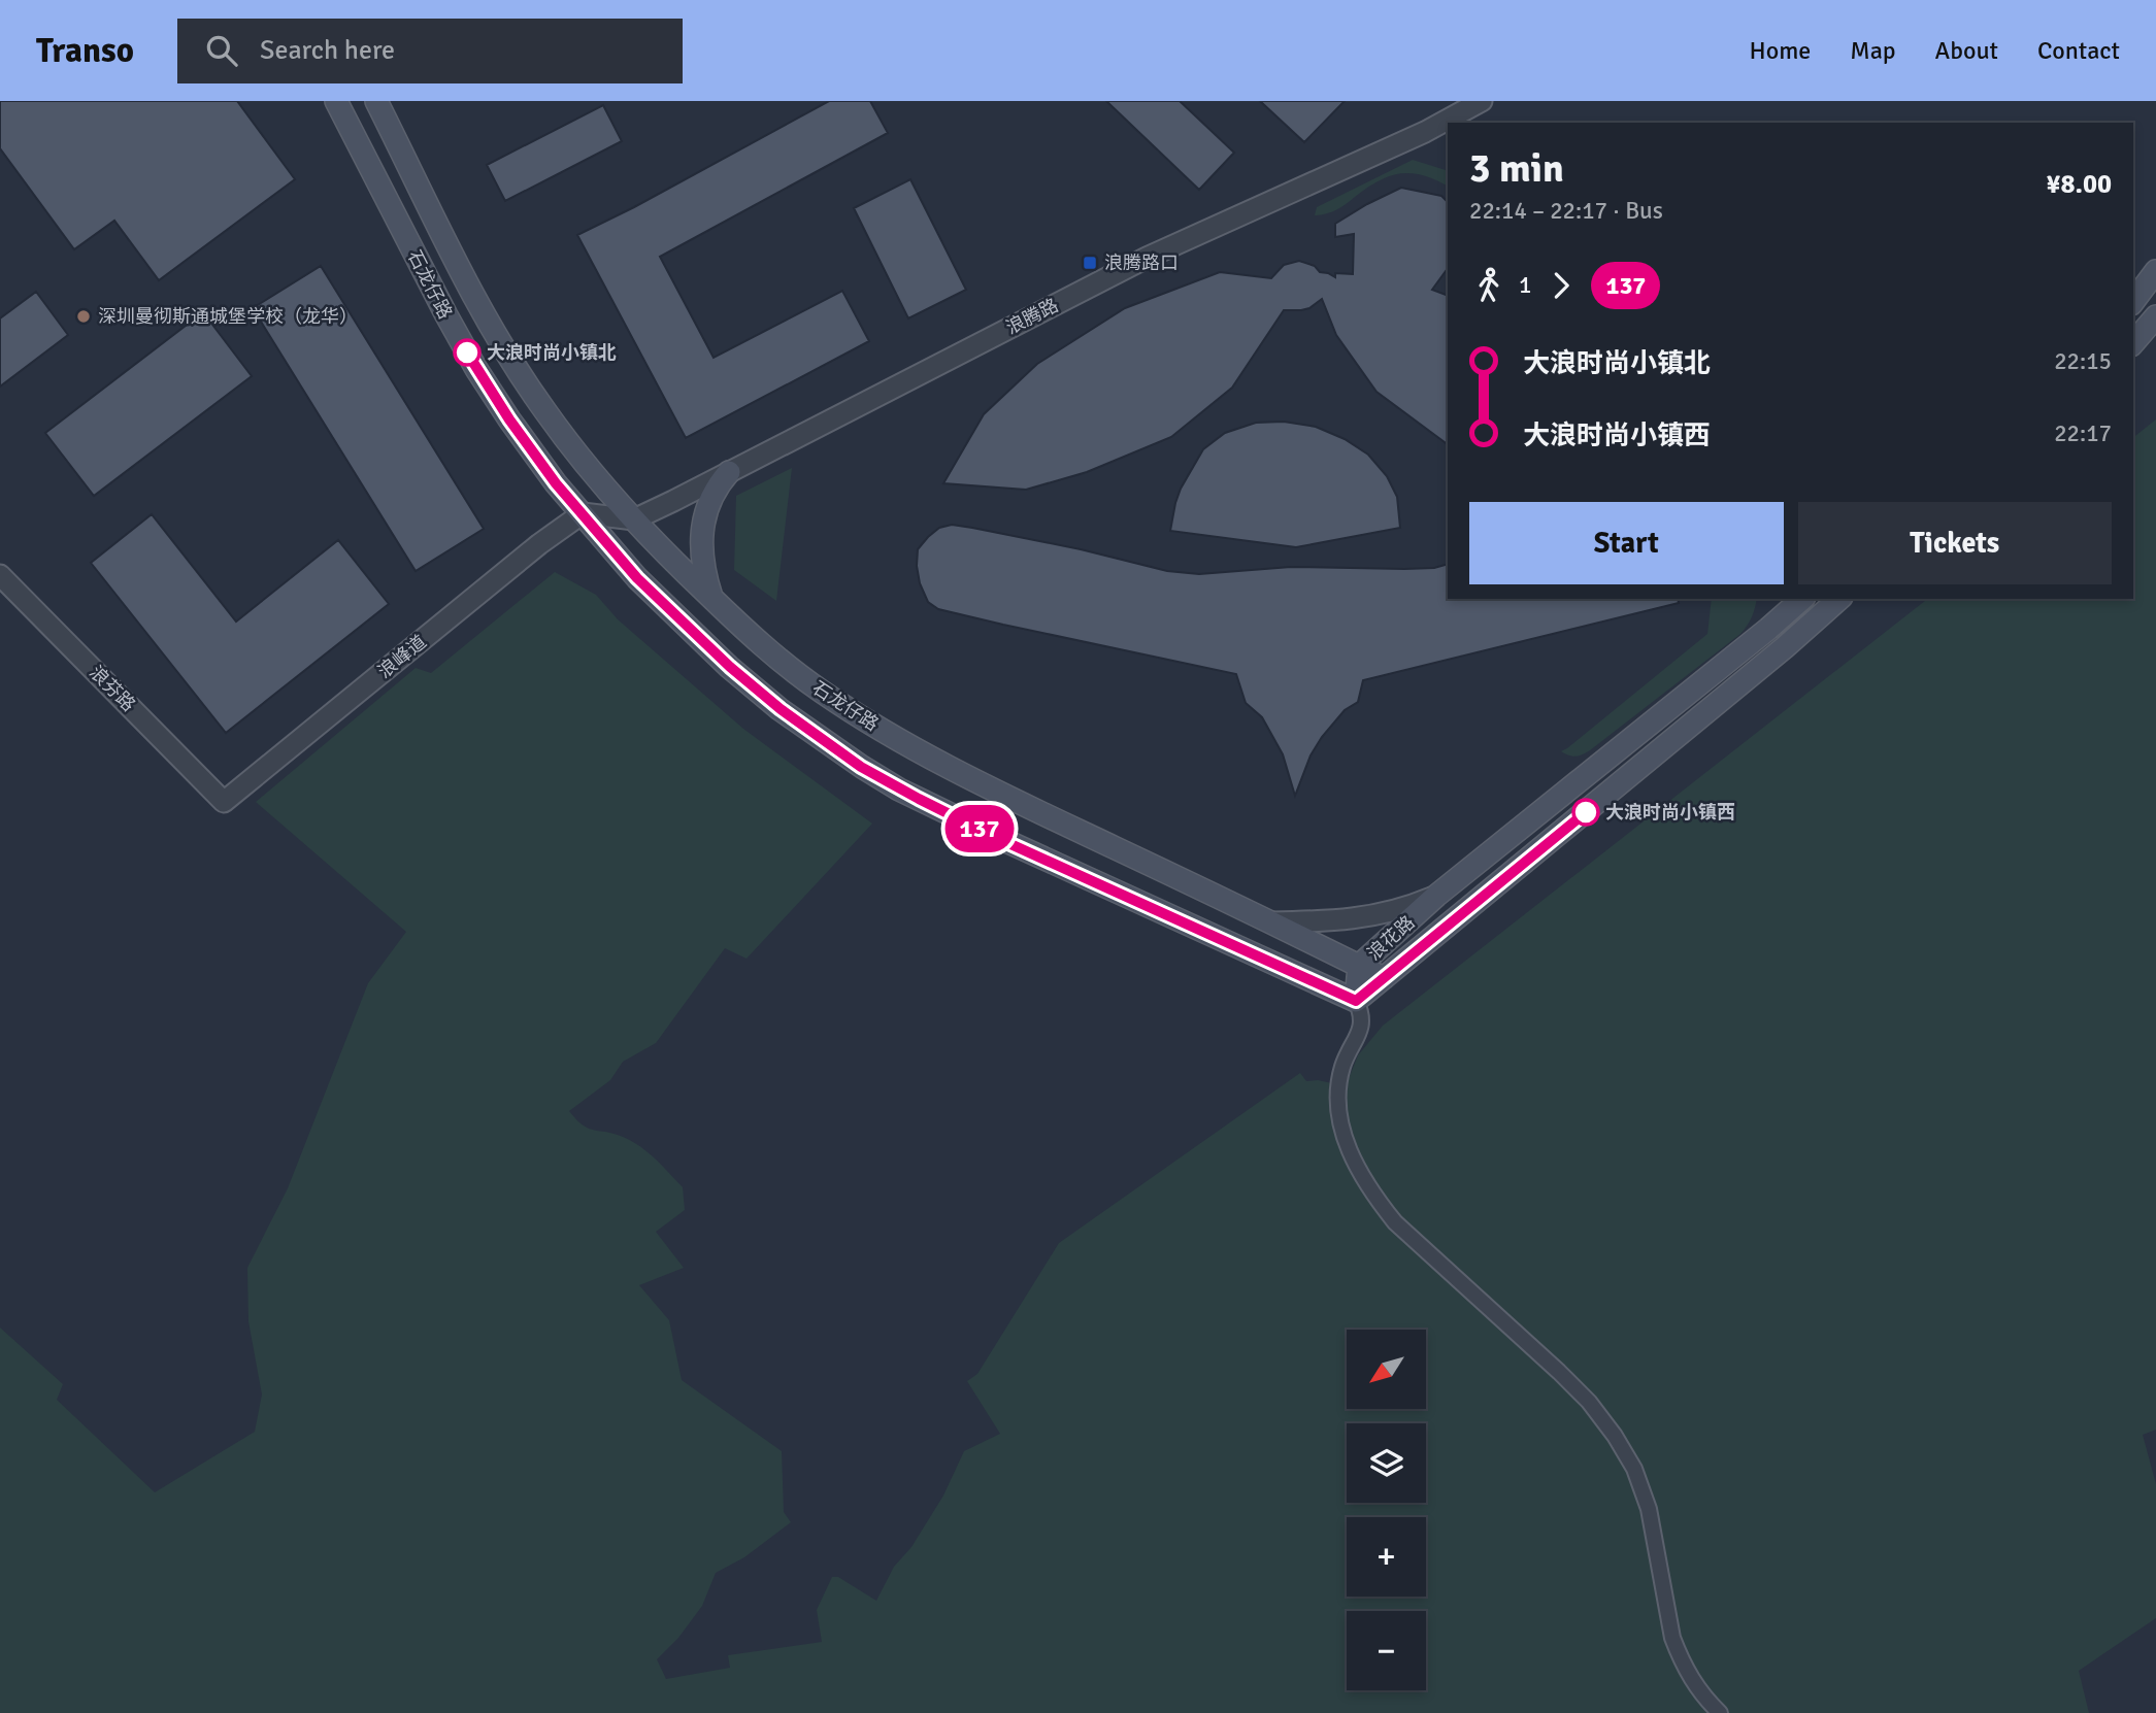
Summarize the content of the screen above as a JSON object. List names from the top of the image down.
{
  "streets": {
    "main road": ["石龙仔路", "浪花路"],
    "street": ["浪腾路", "浪峰道", "浪芬路"]
  },
  "crossings": [
    ["石龙仔路", "浪腾路"],
    ["石龙仔路", "浪峰道"],
    ["石龙仔路", "浪花路"],
    ["浪腾路", "浪峰道"],
    ["浪峰道", "浪芬路"]
  ],
  "places": {
    "transit": ["浪腾路口"],
    "other": ["深圳曼彻斯通城堡学校（龙华）", "大浪时尚小镇北", "大浪时尚小镇西"]
  },
  "lines": ["bus line 137"],
  "north": "bottom left",
  "page": {
    "header": "Transo",
    "search": "Search here",
    "nav": [
      "Home",
      "Map",
      "About",
      "Contact"
    ],
    "on_map": "137",
    "heading": ["3 min", "22:14 – 22:17 · Bus", "¥8.00"],
    "legs": ["1", "137"],
    "list": [
      {
        "name": "大浪时尚小镇北",
        "value": "22:15"
      },
      {
        "name": "大浪时尚小镇西",
        "value": "22:17"
      }
    ],
    "buttons": ["Start", "Tickets"],
    "map_buttons": ["+", "−"]
  }
}
